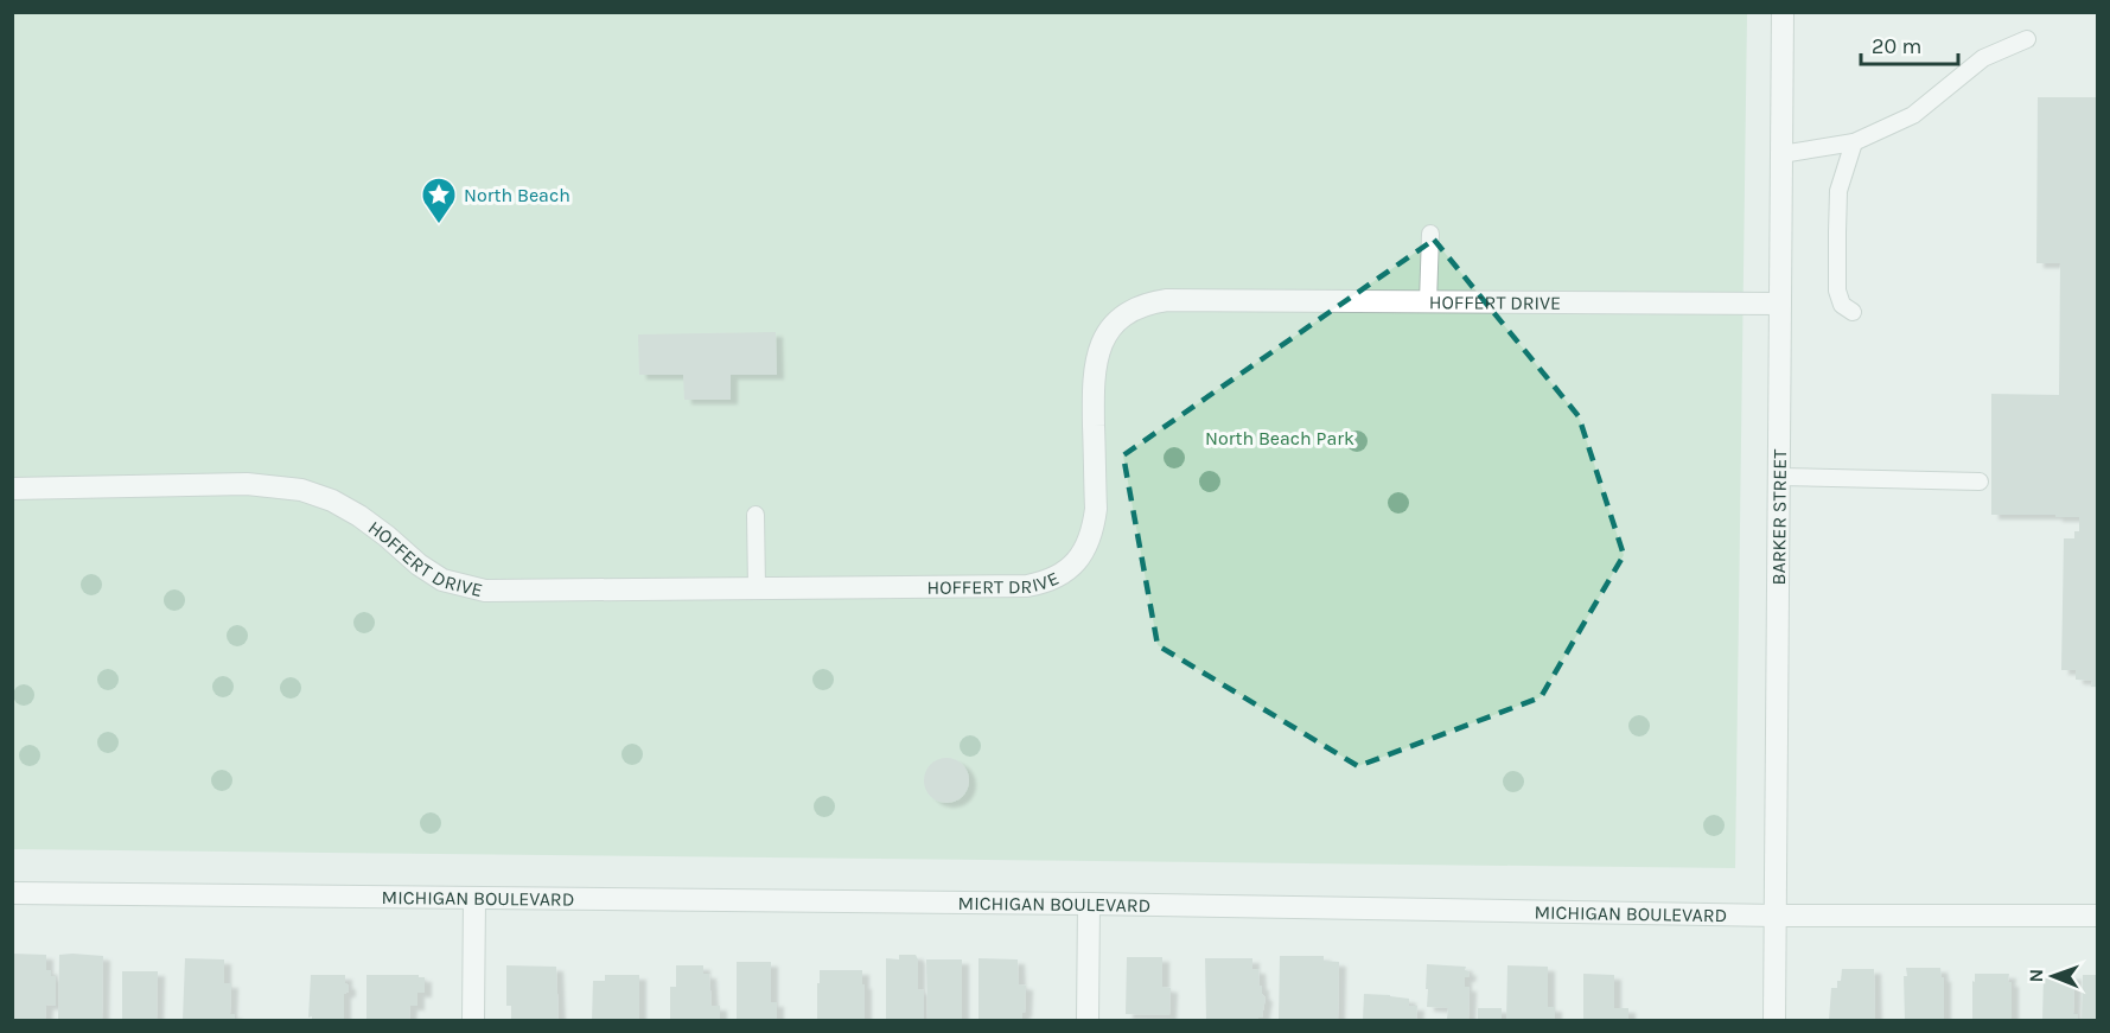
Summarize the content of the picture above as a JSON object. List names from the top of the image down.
{
  "streets": {
    "street": ["HOFFERT DRIVE", "BARKER STREET", "MICHIGAN BOULEVARD"]
  },
  "crossings": [
    ["HOFFERT DRIVE", "BARKER STREET"],
    ["BARKER STREET", "MICHIGAN BOULEVARD"]
  ],
  "parks": ["North Beach Park"],
  "places": {
    "place": ["North Beach"]
  },
  "scale_bar": "20 m",
  "north": "left"
}
